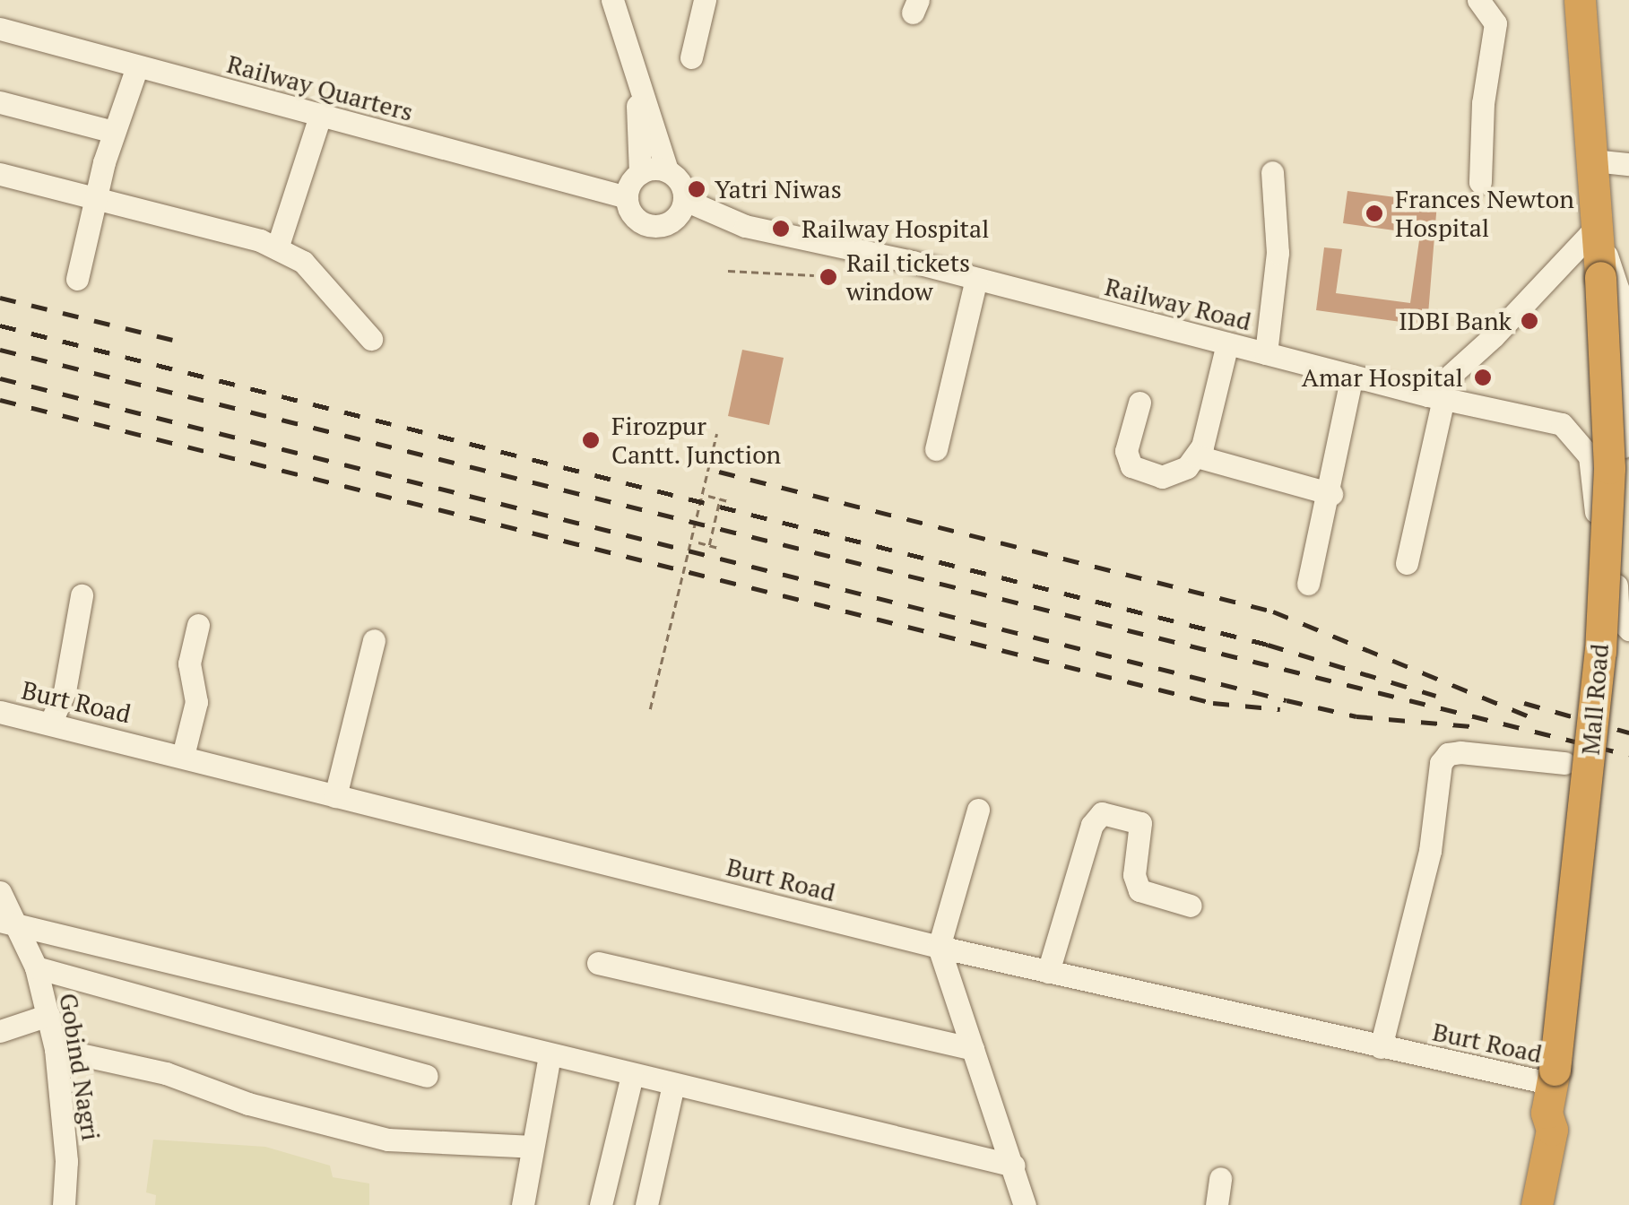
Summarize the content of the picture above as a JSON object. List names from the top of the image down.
{
  "streets": {
    "highway": ["Mall Road"],
    "street": [
      "Railway Quarters",
      "Railway Road",
      "Burt Road",
      "Gobind Nagri"
    ]
  },
  "crossings": [
    ["Railway Quarters", "Railway Road"],
    ["Railway Road", "Mall Road"],
    ["Mall Road", "Burt Road"]
  ],
  "places": [
    "Yatri Niwas",
    "Frances Newton Hospital",
    "Railway Hospital",
    "Rail tickets window",
    "IDBI Bank",
    "Amar Hospital",
    "Firozpur Cantt. Junction"
  ]
}
